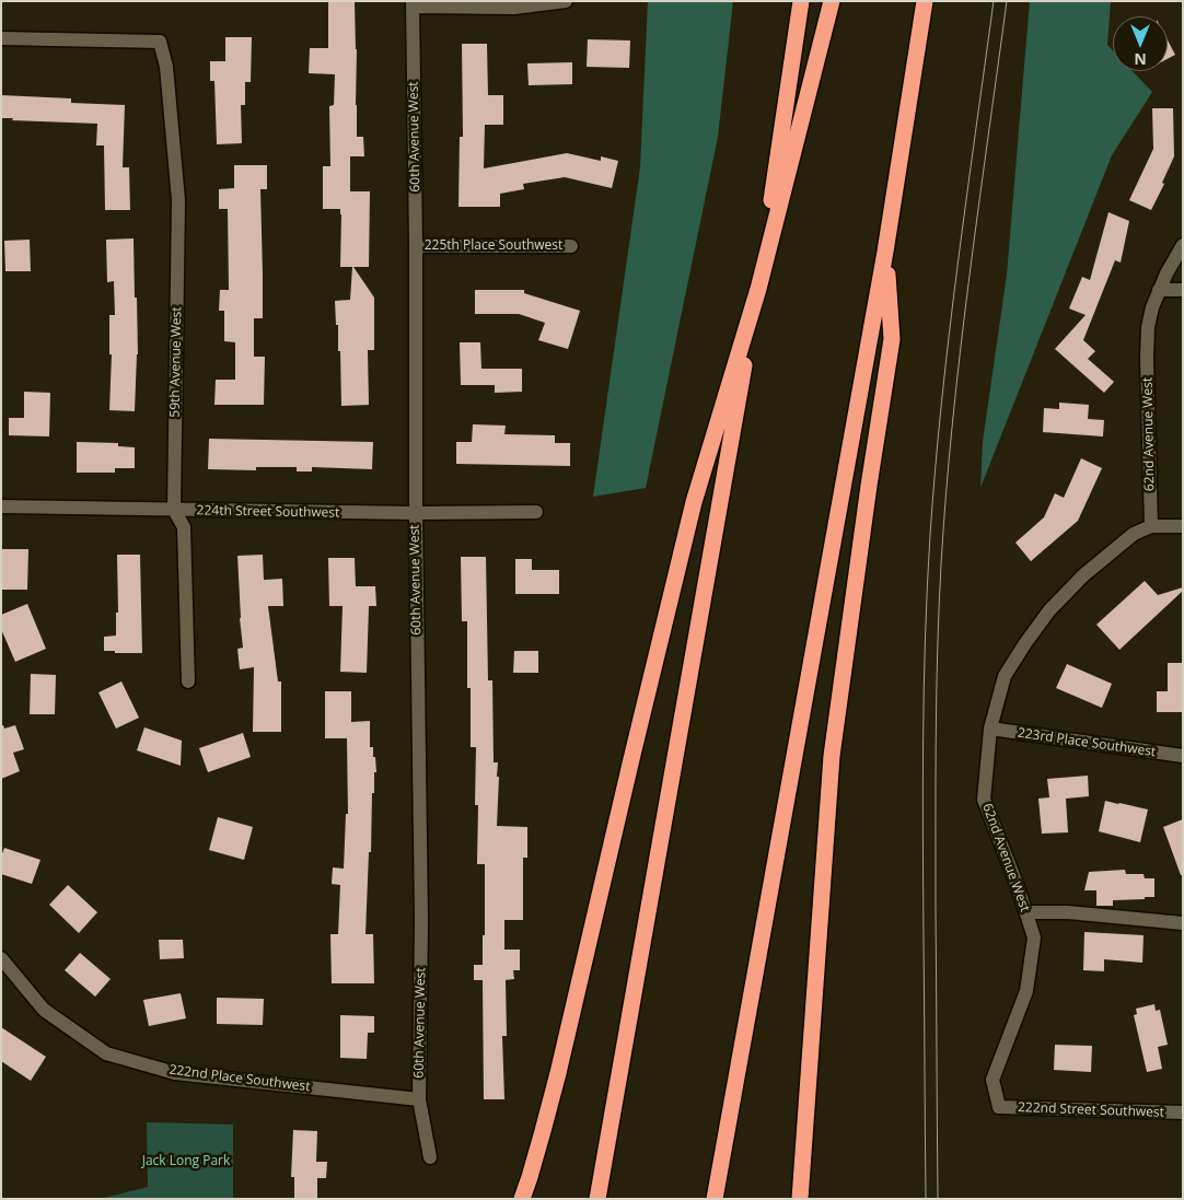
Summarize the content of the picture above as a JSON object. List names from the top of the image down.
{
  "streets": {
    "street": [
      "60th Avenue West",
      "225th Place Southwest",
      "59th Avenue West",
      "62nd Avenue West",
      "224th Street Southwest",
      "223rd Place Southwest",
      "222nd Place Southwest",
      "222nd Street Southwest"
    ]
  },
  "crossings": [
    ["60th Avenue West", "225th Place Southwest"],
    ["60th Avenue West", "224th Street Southwest"],
    ["60th Avenue West", "222nd Place Southwest"],
    ["59th Avenue West", "224th Street Southwest"],
    ["62nd Avenue West", "223rd Place Southwest"],
    ["62nd Avenue West", "222nd Street Southwest"]
  ],
  "parks": ["Jack Long Park"],
  "north": "bottom"
}
